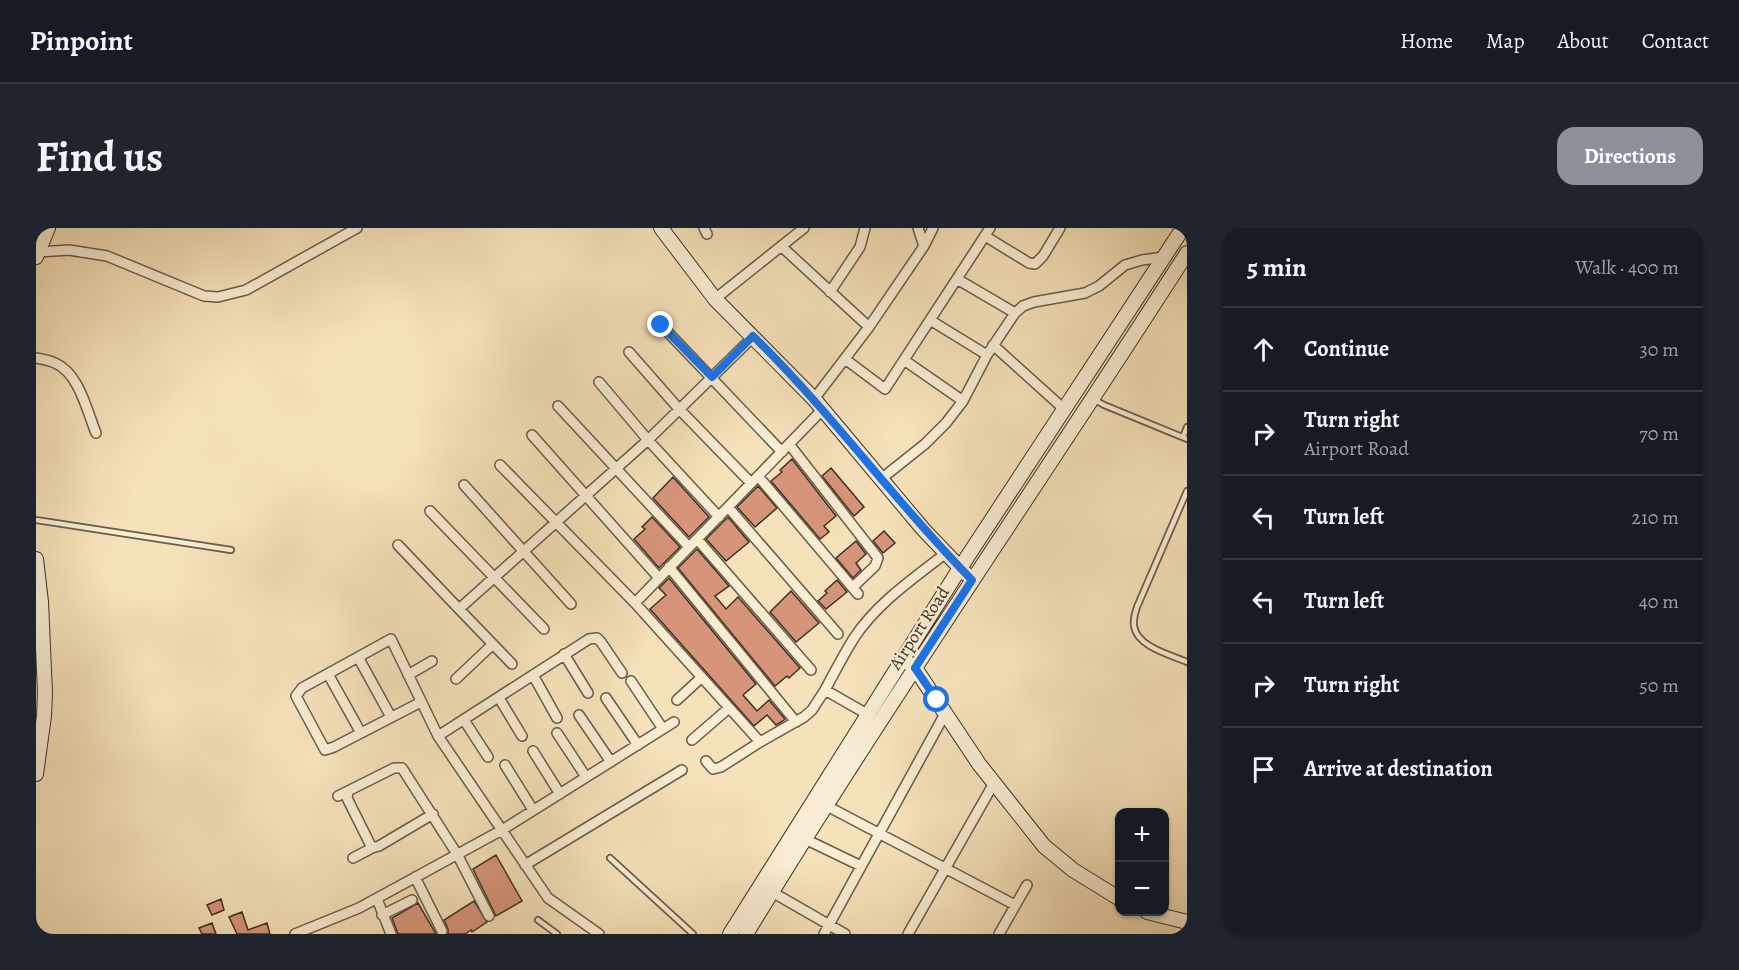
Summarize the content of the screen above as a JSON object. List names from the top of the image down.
{
  "streets": {
    "main road": ["Airport Road"]
  },
  "page": {
    "header": "Pinpoint",
    "nav": [
      "Home",
      "Map",
      "About",
      "Contact"
    ],
    "buttons": "Directions",
    "title": "Find us",
    "heading": ["5 min", "Walk · 400 m"],
    "list": [
      ["Continue", "30 m"],
      ["Turn right", "Airport Road", "70 m"],
      ["Turn left", "210 m"],
      ["Turn left", "40 m"],
      ["Turn right", "50 m"],
      "Arrive at destination"
    ],
    "map_buttons": ["+", "−"]
  }
}
